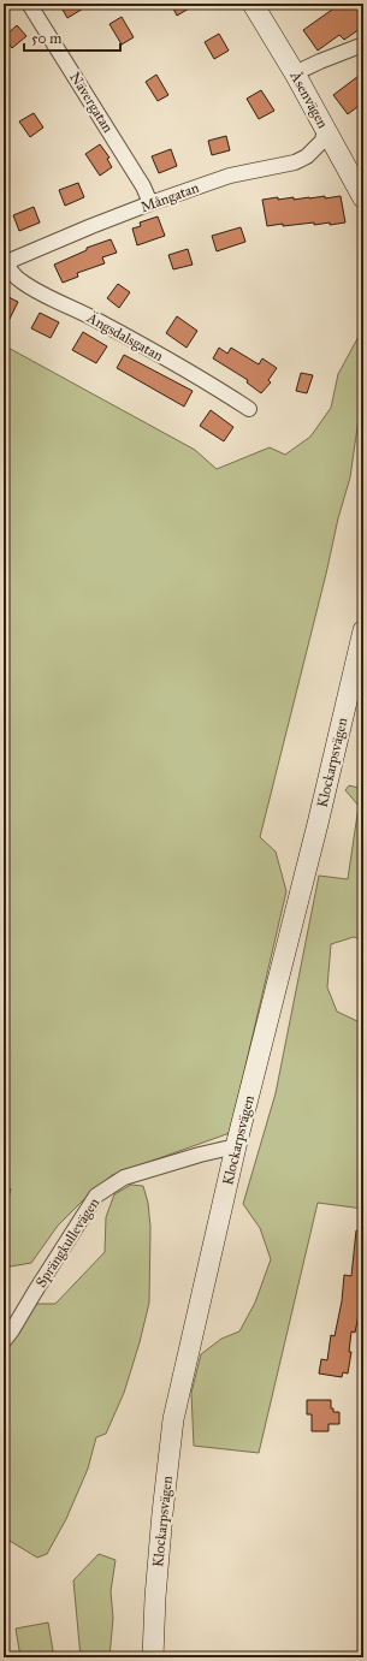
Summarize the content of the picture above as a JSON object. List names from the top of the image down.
{
  "streets": {
    "street": [
      "Åsenvägen",
      "Nävergatan",
      "Mångatan",
      "Ängsdalsgatan",
      "Klockarpsvägen",
      "Sprängkullevägen"
    ]
  },
  "crossings": [
    ["Åsenvägen", "Mångatan"],
    ["Nävergatan", "Mångatan"],
    ["Mångatan", "Ängsdalsgatan"],
    ["Klockarpsvägen", "Sprängkullevägen"]
  ],
  "scale_bar": "50 m"
}
